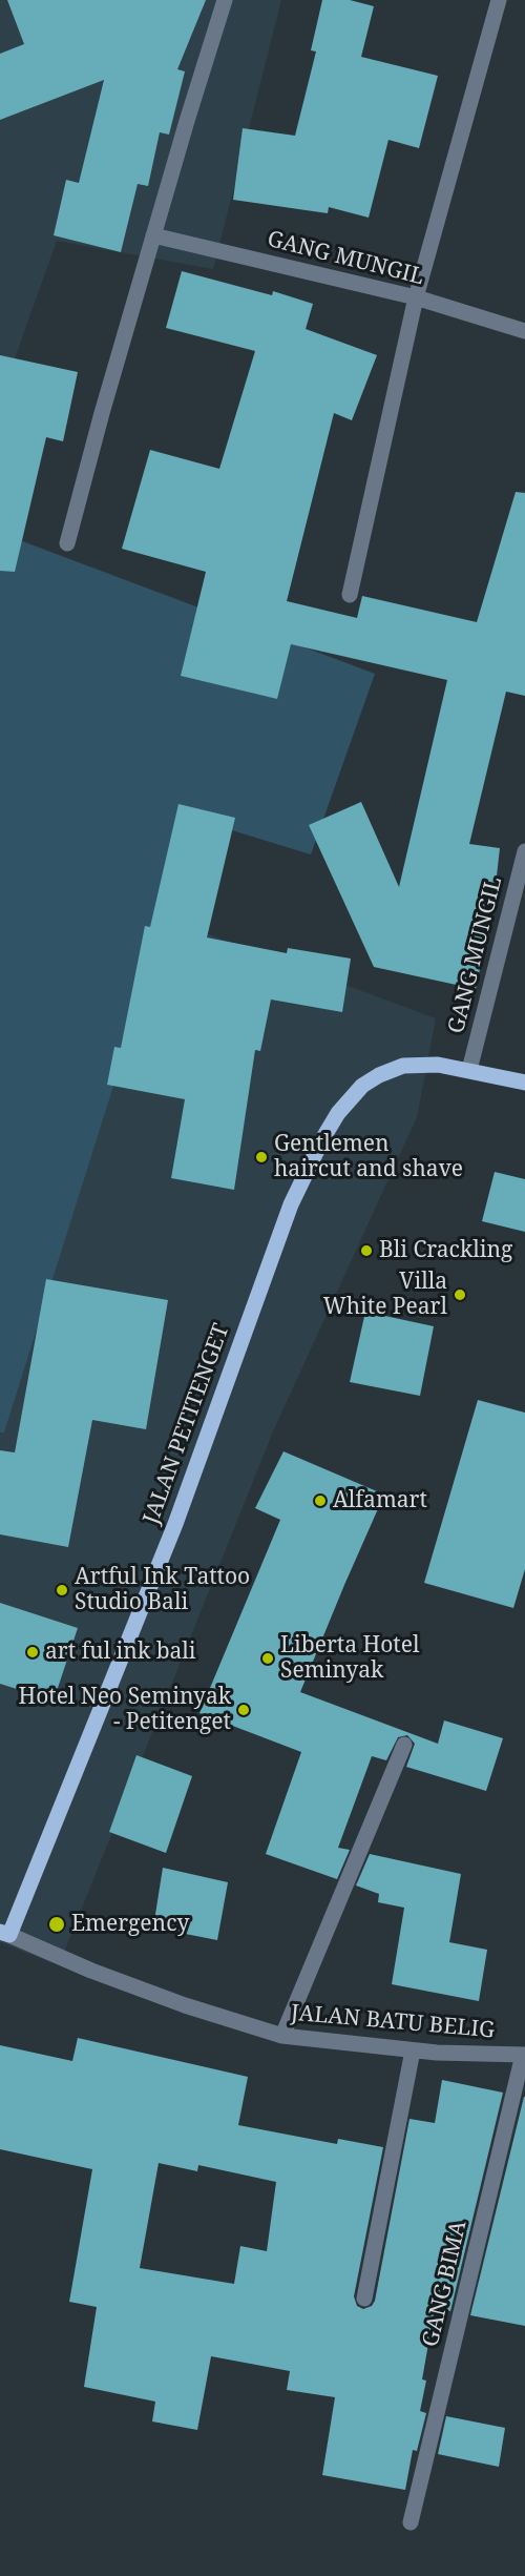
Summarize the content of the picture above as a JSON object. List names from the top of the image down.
{
  "streets": {
    "main road": ["JALAN PETITENGET"],
    "street": ["GANG MUNGIL", "JALAN BATU BELIG", "GANG BIMA"]
  },
  "crossings": [
    ["GANG MUNGIL", "JALAN PETITENGET"],
    ["JALAN PETITENGET", "JALAN BATU BELIG"],
    ["JALAN BATU BELIG", "GANG BIMA"]
  ],
  "places": [
    "Gentlemen haircut and shave",
    "Bli Crackling",
    "Villa White Pearl",
    "Alfamart",
    "Artful Ink Tattoo Studio Bali",
    "art ful ink bali",
    "Liberta Hotel Seminyak",
    "Hotel Neo Seminyak - Petitenget",
    "Emergency"
  ]
}
